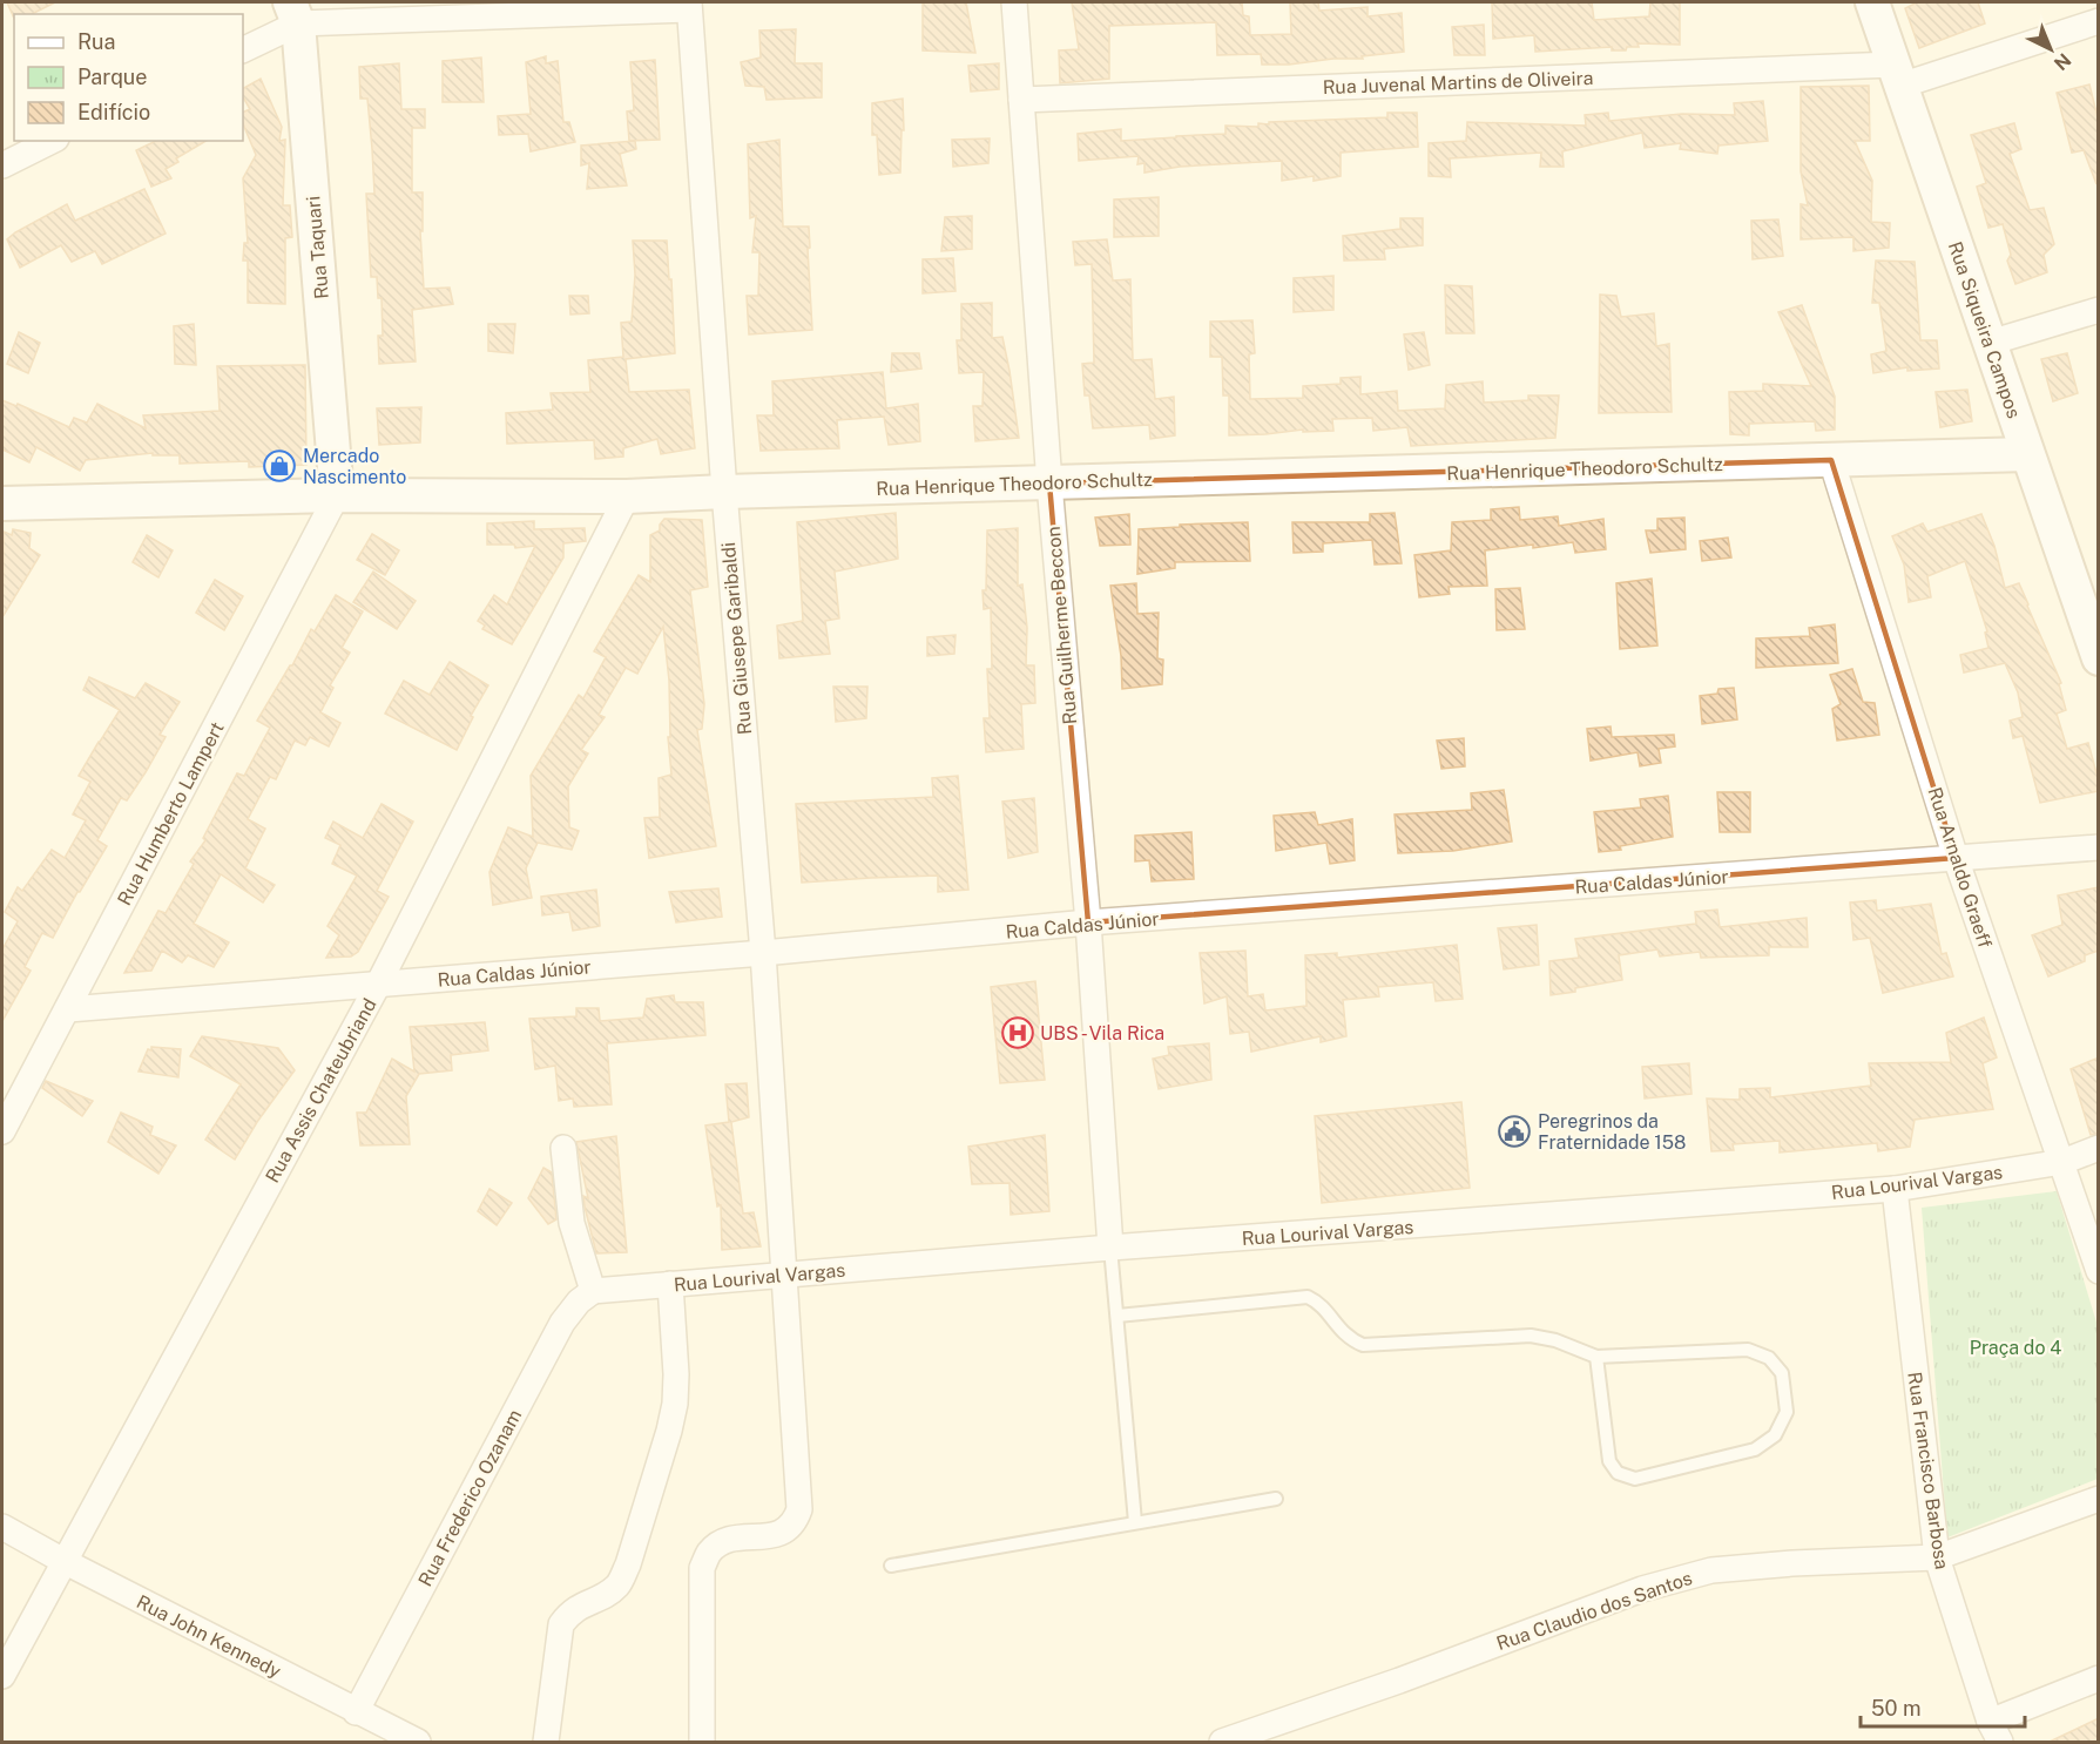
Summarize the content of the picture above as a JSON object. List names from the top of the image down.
{
  "streets": {
    "street": [
      "Rua Juvenal Martins de Oliveira",
      "Rua Taquari",
      "Rua Siqueira Campos",
      "Rua Henrique Theodoro Schultz",
      "Rua Guilherme Beccon",
      "Rua Giusepe Garibaldi",
      "Rua Humberto Lampert",
      "Rua Arnaldo Graeff",
      "Rua Caldas Júnior",
      "Rua Assis Chateubriand",
      "Rua Lourival Vargas",
      "Rua Francisco Barbosa",
      "Rua Frederico Ozanam",
      "Rua Claudio dos Santos",
      "Rua John Kennedy"
    ]
  },
  "crossings": [
    ["Rua Juvenal Martins de Oliveira", "Rua Siqueira Campos"],
    ["Rua Juvenal Martins de Oliveira", "Rua Guilherme Beccon"],
    ["Rua Taquari", "Rua Henrique Theodoro Schultz"],
    ["Rua Taquari", "Rua Humberto Lampert"],
    ["Rua Siqueira Campos", "Rua Henrique Theodoro Schultz"],
    ["Rua Henrique Theodoro Schultz", "Rua Guilherme Beccon"],
    ["Rua Henrique Theodoro Schultz", "Rua Giusepe Garibaldi"],
    ["Rua Henrique Theodoro Schultz", "Rua Humberto Lampert"],
    ["Rua Henrique Theodoro Schultz", "Rua Arnaldo Graeff"],
    ["Rua Henrique Theodoro Schultz", "Rua Assis Chateubriand"],
    ["Rua Guilherme Beccon", "Rua Caldas Júnior"],
    ["Rua Guilherme Beccon", "Rua Lourival Vargas"],
    ["Rua Giusepe Garibaldi", "Rua Caldas Júnior"],
    ["Rua Giusepe Garibaldi", "Rua Lourival Vargas"],
    ["Rua Humberto Lampert", "Rua Caldas Júnior"],
    ["Rua Arnaldo Graeff", "Rua Caldas Júnior"],
    ["Rua Arnaldo Graeff", "Rua Lourival Vargas"],
    ["Rua Caldas Júnior", "Rua Assis Chateubriand"],
    ["Rua Assis Chateubriand", "Rua John Kennedy"],
    ["Rua Lourival Vargas", "Rua Francisco Barbosa"],
    ["Rua Lourival Vargas", "Rua Frederico Ozanam"],
    ["Rua Francisco Barbosa", "Rua Claudio dos Santos"],
    ["Rua Frederico Ozanam", "Rua John Kennedy"]
  ],
  "parks": ["Praça do 4"],
  "places": {
    "shop": ["Mercado Nascimento"],
    "hospital": ["UBS - Vila Rica"],
    "public building": ["Peregrinos da Fraternidade 158"]
  },
  "legend": ["Rua", "Parque", "Edifício"],
  "scale_bar": "50 m",
  "north": "bottom right"
}
